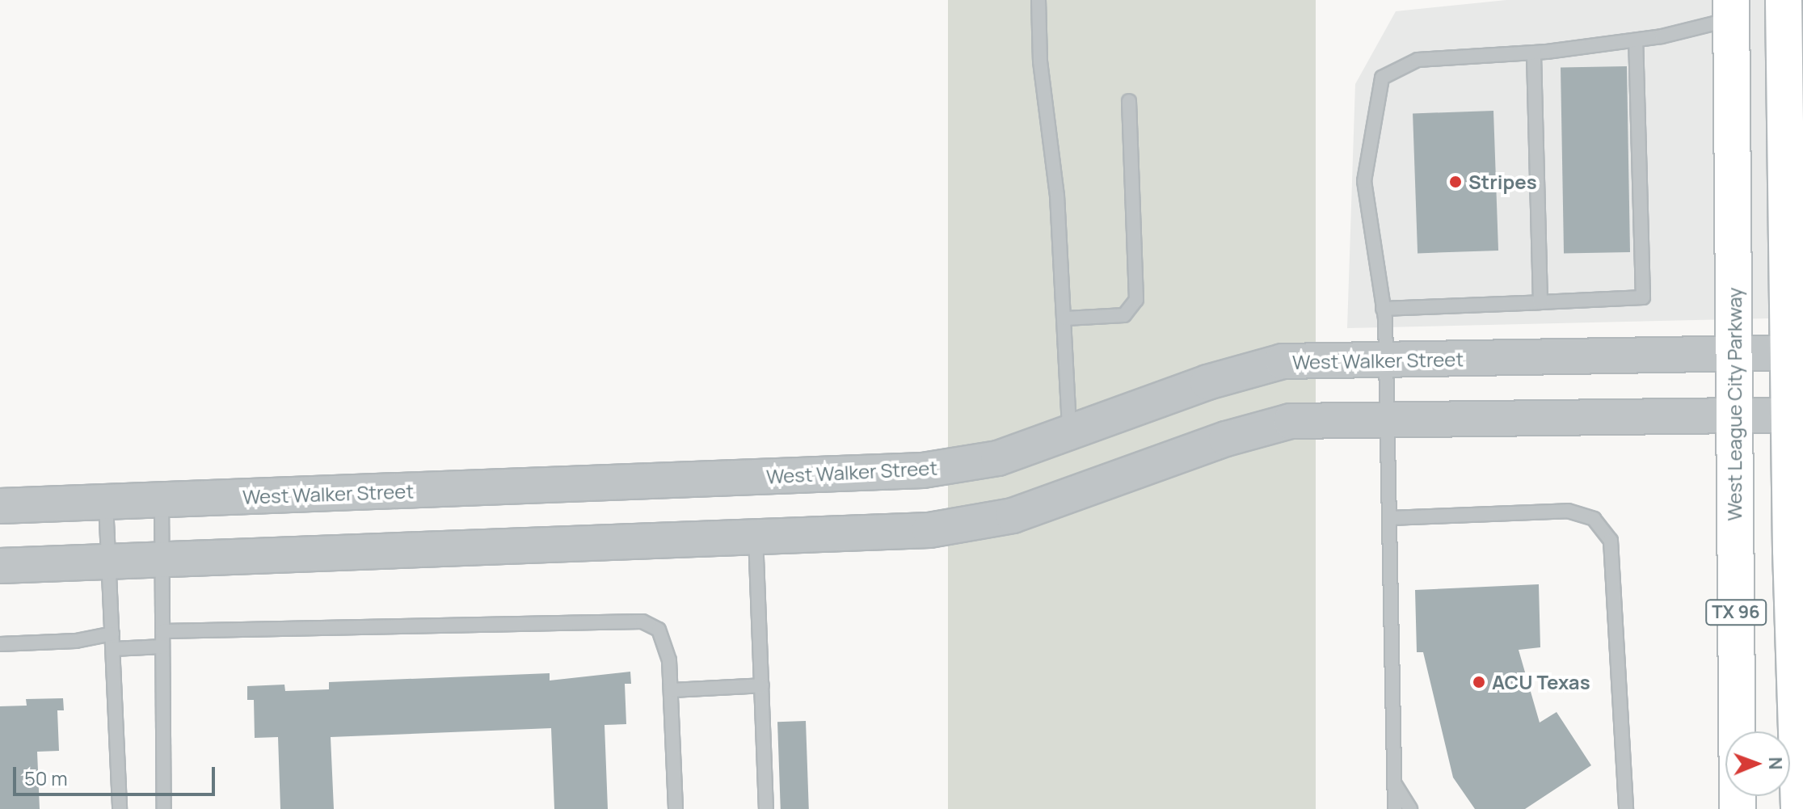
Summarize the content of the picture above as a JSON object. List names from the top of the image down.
{
  "streets": {
    "main road": ["West League City Parkway", "TX 96"],
    "street": ["West Walker Street"]
  },
  "crossings": [
    ["West Walker Street", "West League City Parkway"],
    ["West Walker Street", "TX 96"]
  ],
  "places": ["Stripes", "ACU Texas"],
  "scale_bar": "50 m",
  "north": "right"
}
